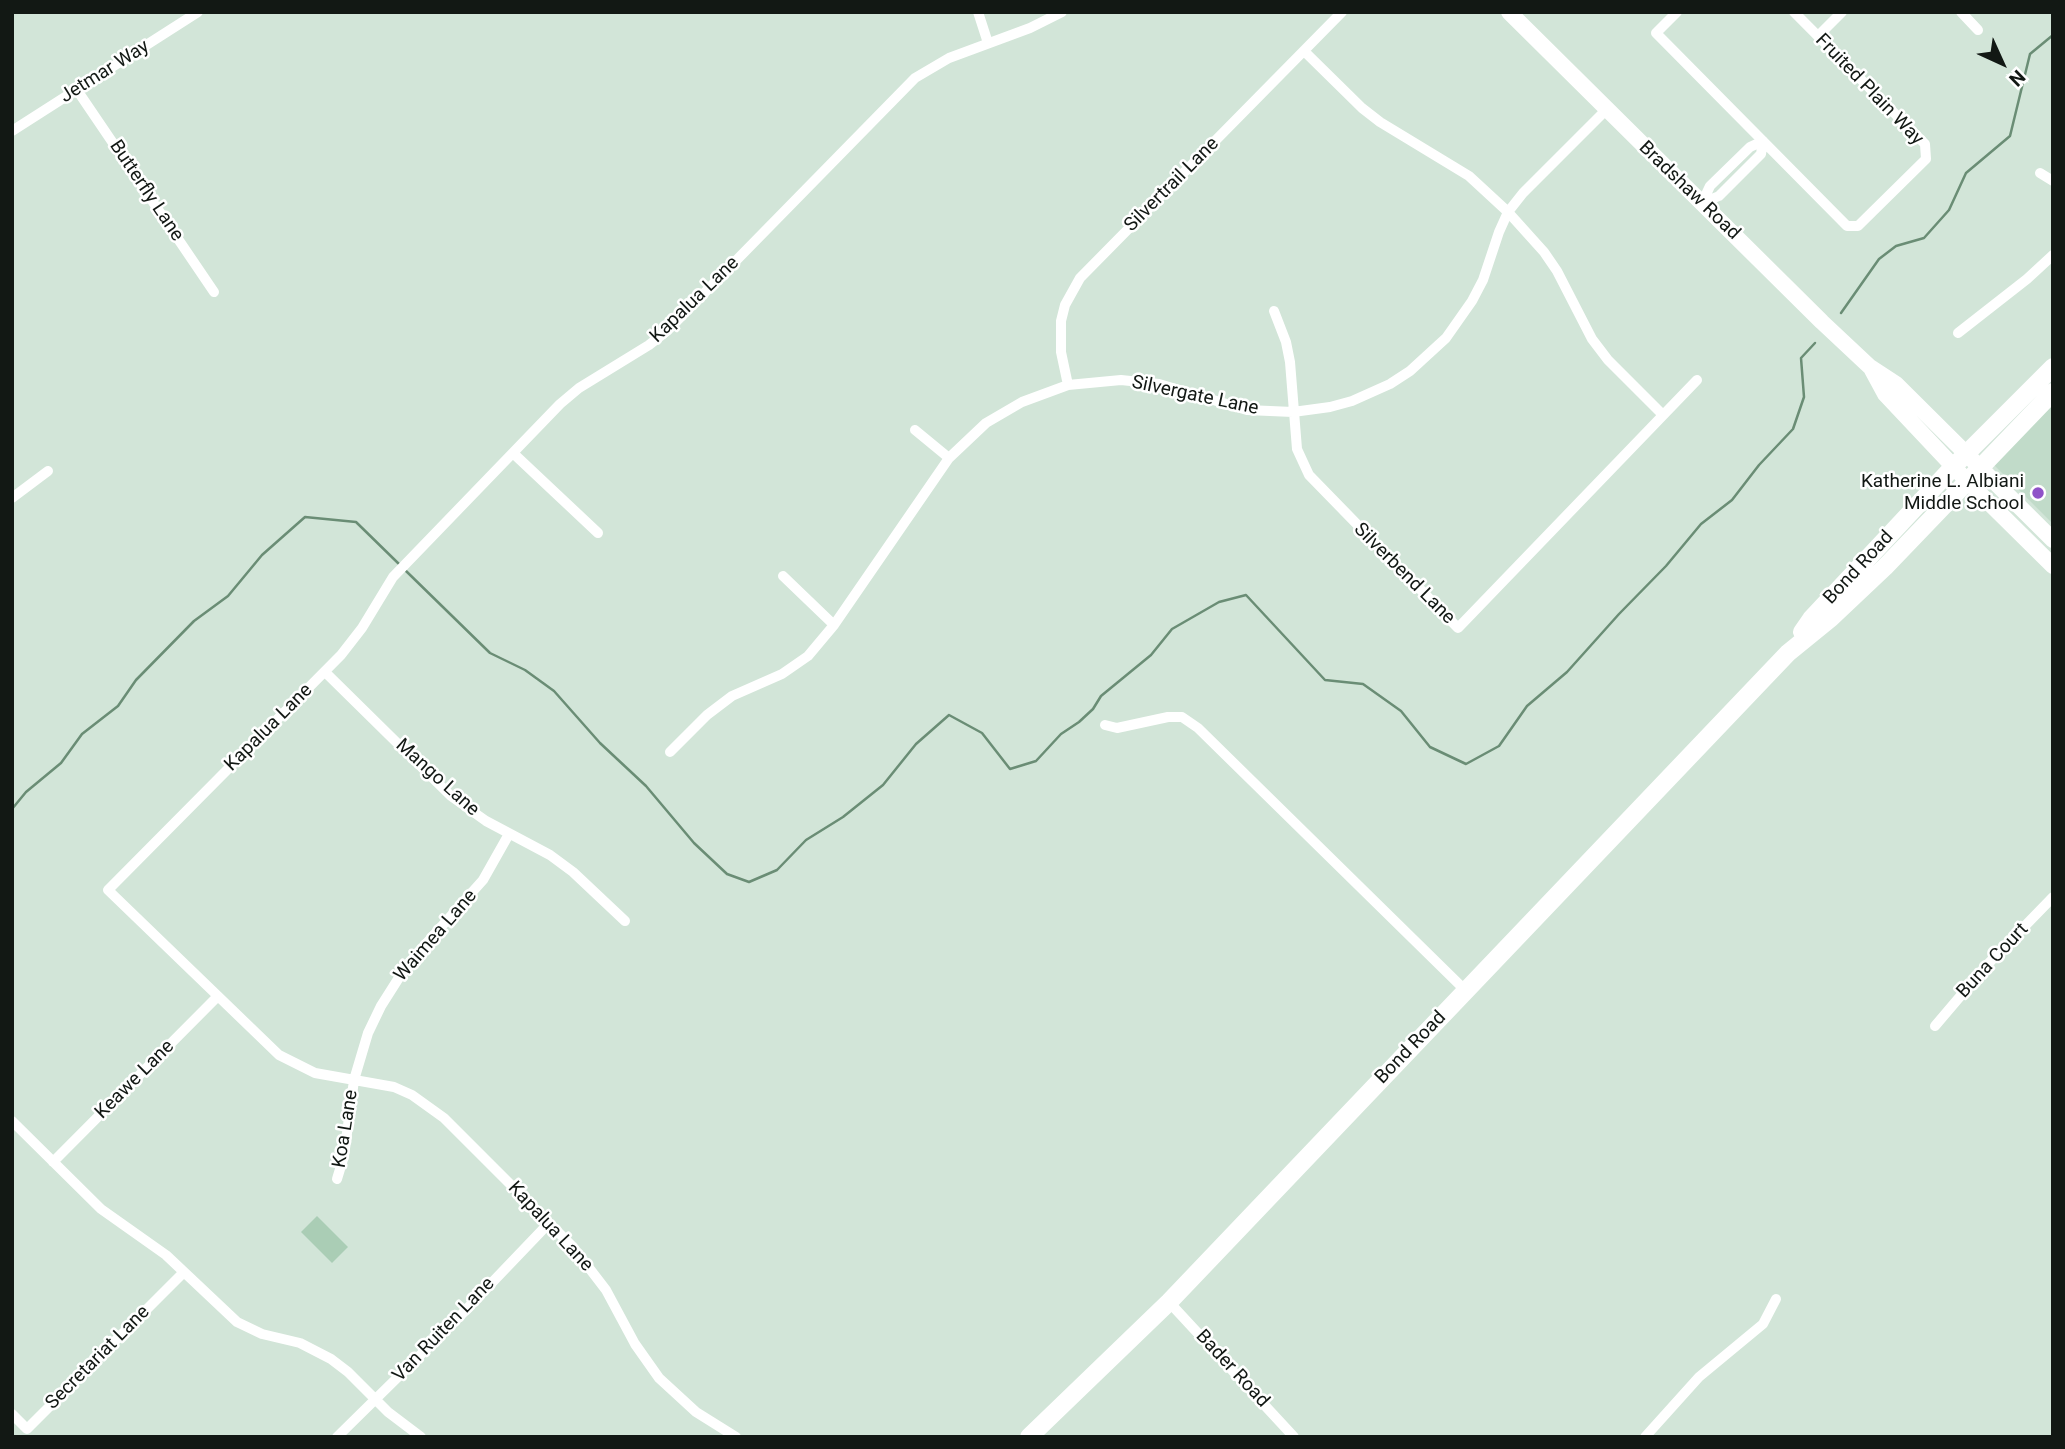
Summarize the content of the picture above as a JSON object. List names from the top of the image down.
{
  "streets": {
    "main road": ["Bradshaw Road", "Bond Road"],
    "street": [
      "Jetmar Way",
      "Fruited Plain Way",
      "Silvertrail Lane",
      "Butterfly Lane",
      "Kapalua Lane",
      "Silvergate Lane",
      "Silverbend Lane",
      "Mango Lane",
      "Waimea Lane",
      "Buna Court",
      "Keawe Lane",
      "Koa Lane",
      "Van Ruiten Lane",
      "Secretariat Lane",
      "Bader Road"
    ]
  },
  "crossings": [
    ["Jetmar Way", "Butterfly Lane"],
    ["Silvertrail Lane", "Silvergate Lane"],
    ["Bradshaw Road", "Silvergate Lane"],
    ["Bradshaw Road", "Bond Road"],
    ["Kapalua Lane", "Mango Lane"],
    ["Kapalua Lane", "Waimea Lane"],
    ["Kapalua Lane", "Keawe Lane"],
    ["Kapalua Lane", "Koa Lane"],
    ["Kapalua Lane", "Van Ruiten Lane"],
    ["Silvergate Lane", "Silverbend Lane"],
    ["Bond Road", "Bader Road"],
    ["Mango Lane", "Waimea Lane"],
    ["Waimea Lane", "Koa Lane"]
  ],
  "places": ["Katherine L. Albiani Middle School"],
  "north": "bottom right"
}
